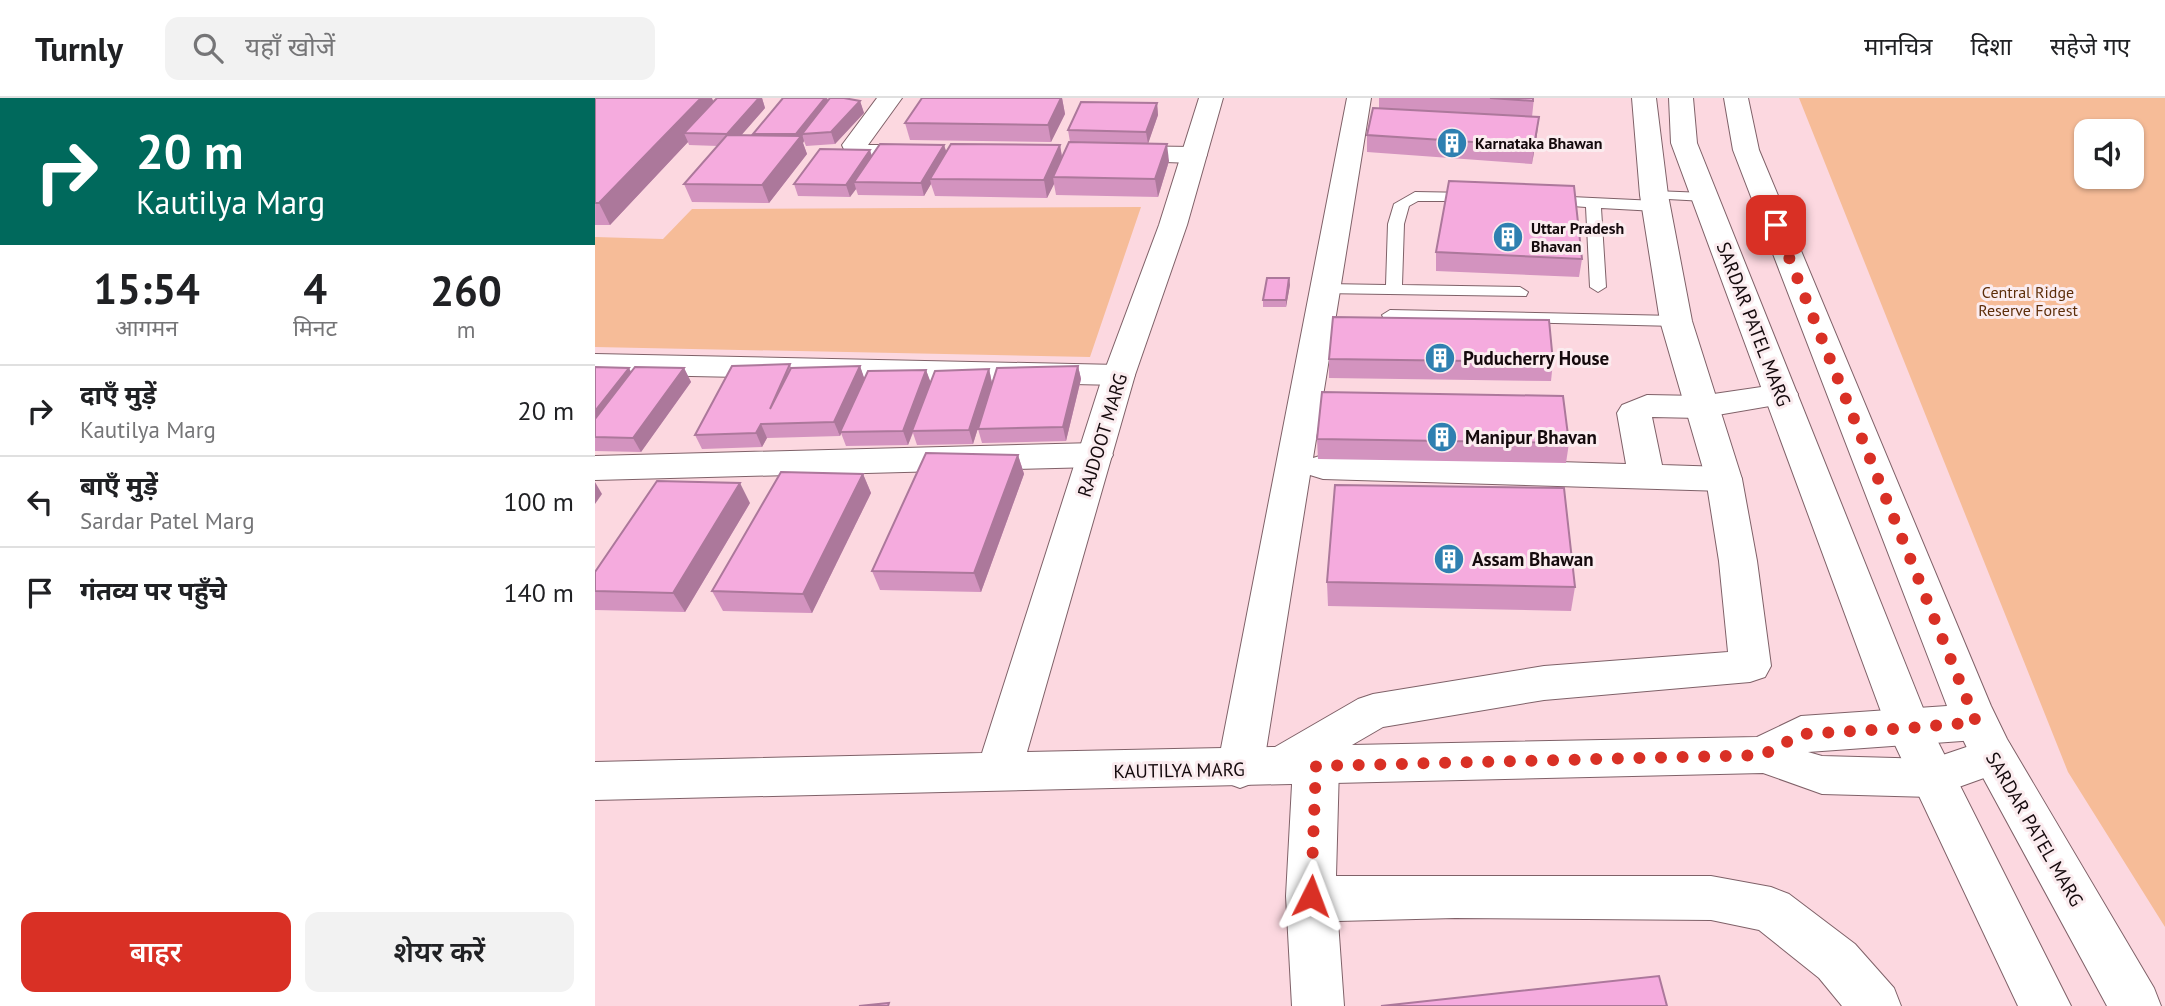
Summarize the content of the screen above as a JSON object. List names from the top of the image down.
{
  "streets": {
    "street": ["SARDAR PATEL MARG", "RAJDOOT MARG", "KAUTILYA MARG"]
  },
  "crossings": [
    ["SARDAR PATEL MARG", "KAUTILYA MARG"],
    ["RAJDOOT MARG", "KAUTILYA MARG"]
  ],
  "parks": ["Central Ridge Reserve Forest"],
  "places": {
    "building": [
      "Karnataka Bhawan",
      "Uttar Pradesh Bhavan",
      "Puducherry House",
      "Manipur Bhavan",
      "Assam Bhawan"
    ]
  },
  "page": {
    "header": "Turnly",
    "search": "यहाँ खोजें",
    "nav": ["मानचित्र", "दिशा", "सहेजे गए"],
    "turn": ["20 m", "Kautilya Marg"],
    "eta": [
      "15:54",
      "आगमन",
      "4",
      "मिनट",
      "260",
      "m"
    ],
    "list": [
      {
        "name": "दाएँ मुड़ें",
        "note": "Kautilya Marg",
        "value": "20 m"
      },
      {
        "name": "बाएँ मुड़ें",
        "note": "Sardar Patel Marg",
        "value": "100 m"
      },
      {
        "name": "गंतव्य पर पहुँचे",
        "value": "140 m"
      }
    ],
    "buttons": ["बाहर", "शेयर करें"]
  }
}
